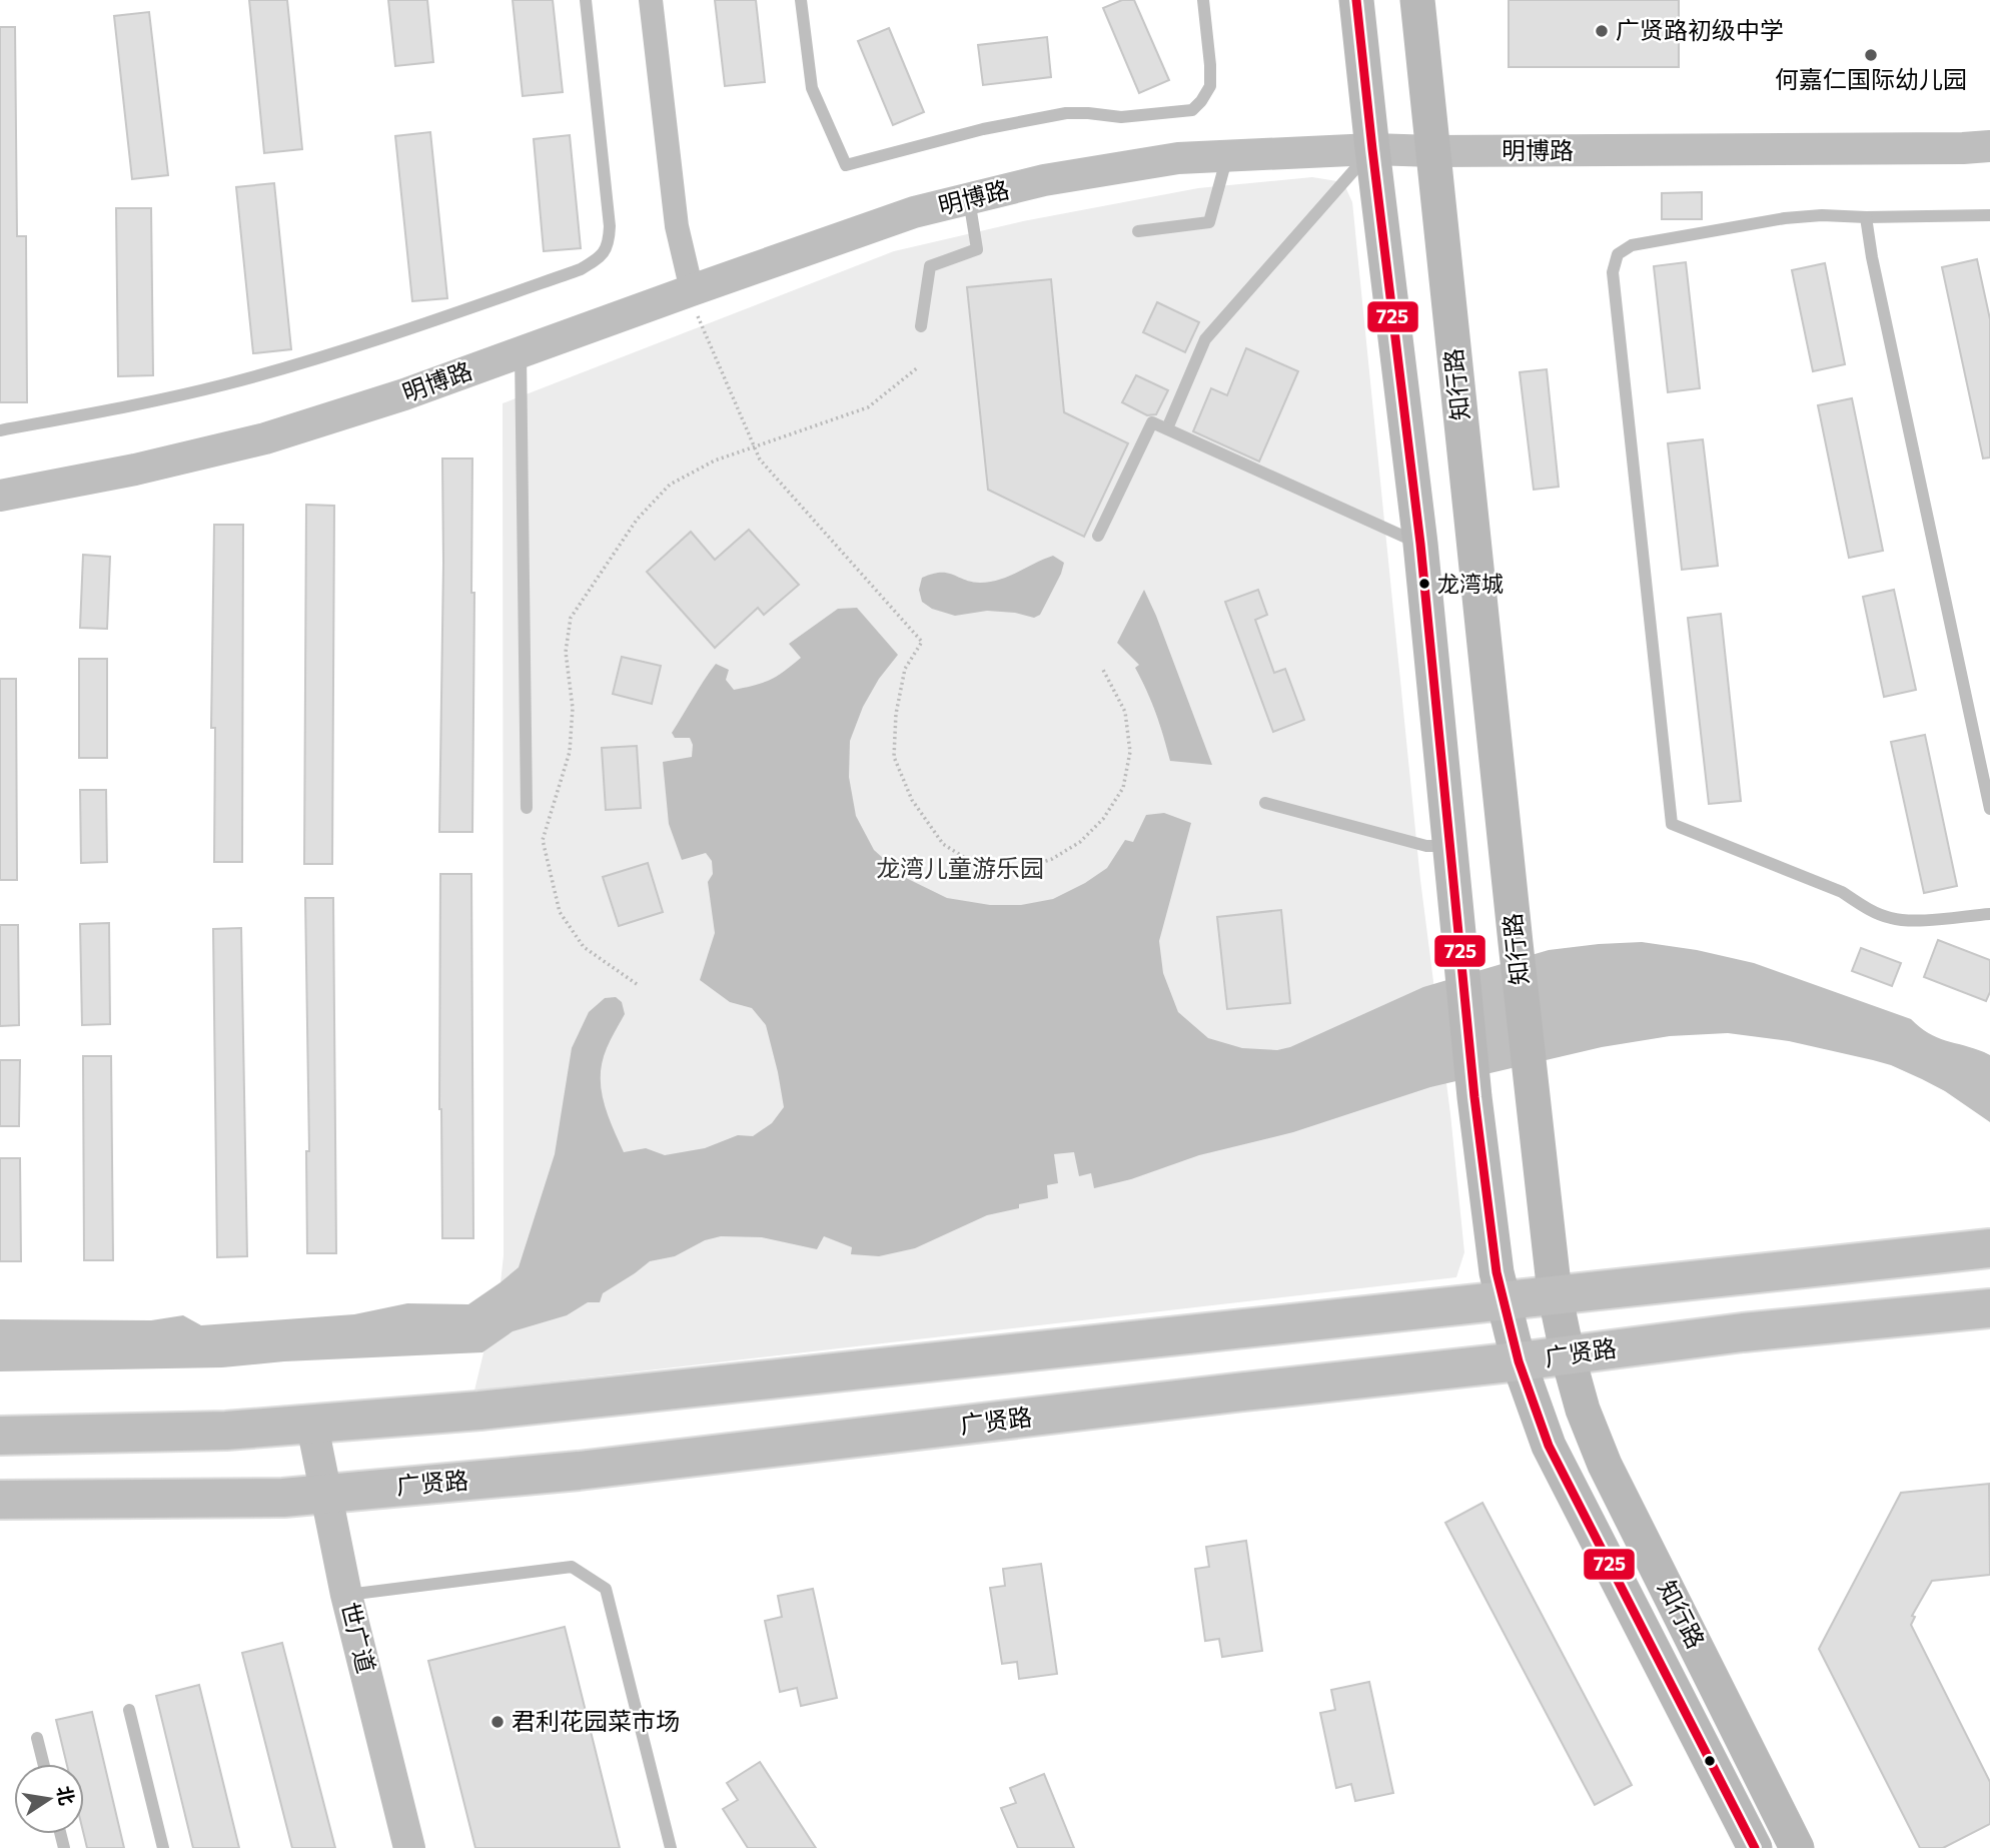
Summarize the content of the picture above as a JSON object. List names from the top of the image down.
{
  "streets": {
    "main road": ["知行路", "广贤路"],
    "street": ["明博路", "世广道"]
  },
  "crossings": [
    ["明博路", "知行路"],
    ["知行路", "广贤路"],
    ["广贤路", "世广道"]
  ],
  "parks": ["龙湾儿童游乐园"],
  "places": [
    "广贤路初级中学",
    "何嘉仁国际幼儿园",
    "龙湾城",
    "君利花园菜市场"
  ],
  "lines": ["transit line 725"],
  "north": "right"
}
